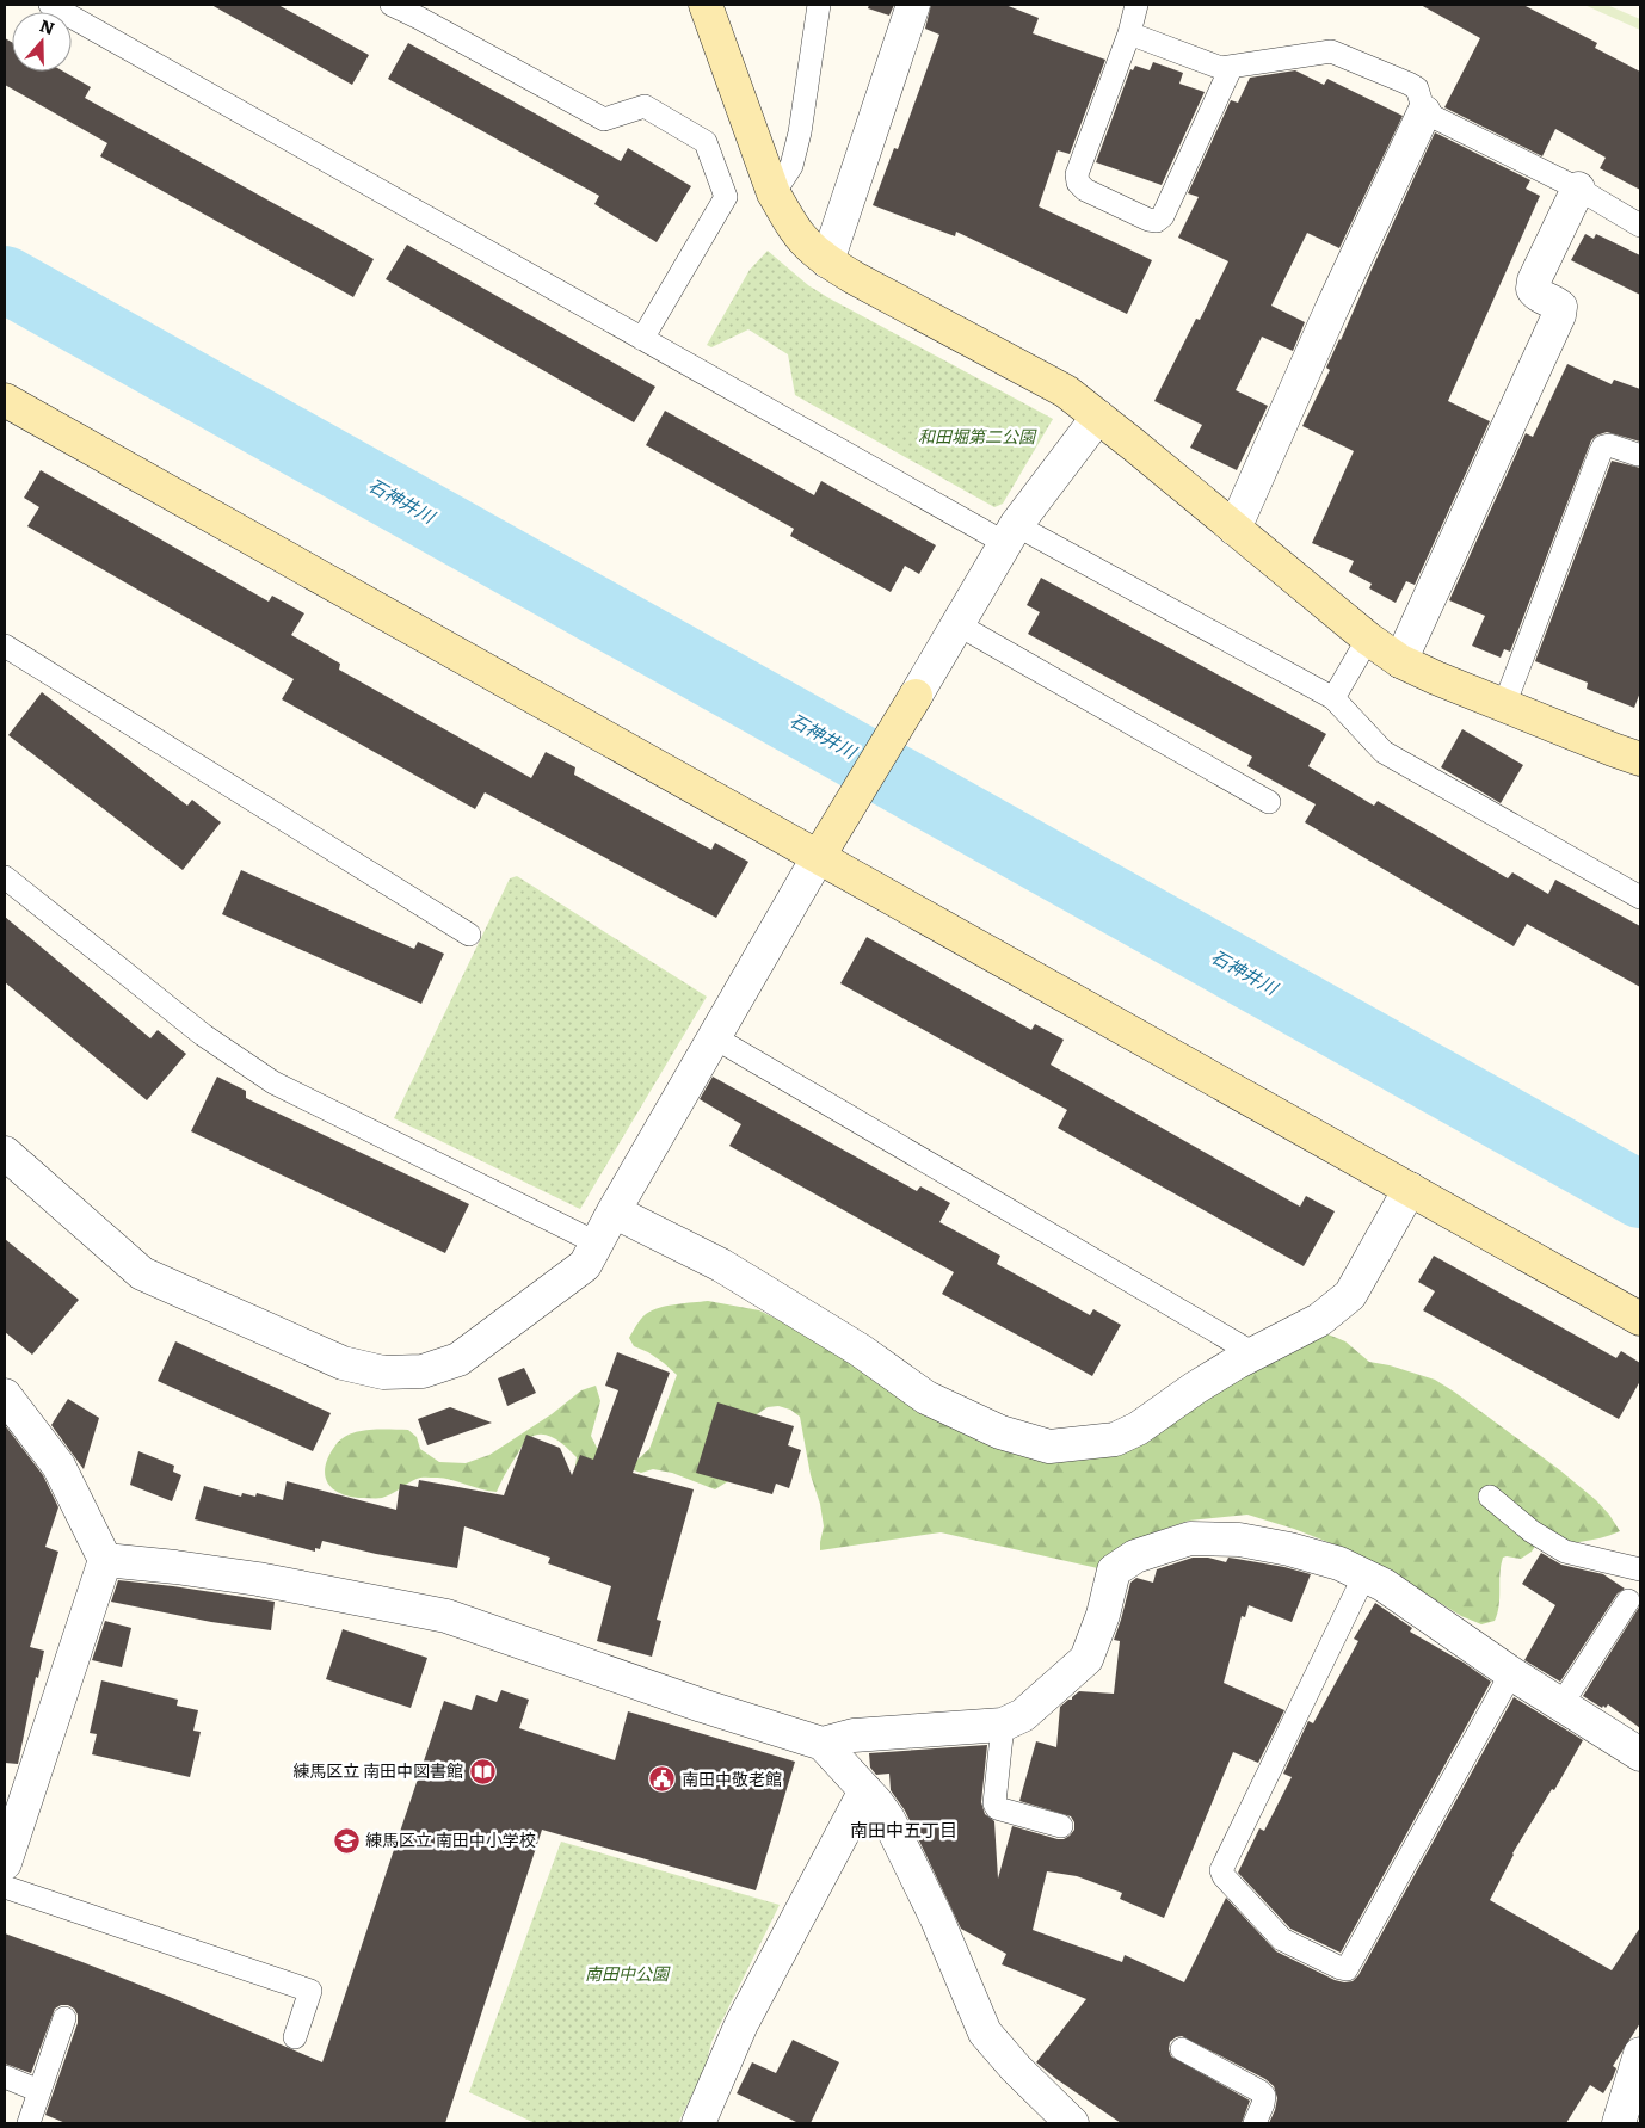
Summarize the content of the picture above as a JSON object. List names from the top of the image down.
{
  "districts": ["南田中五丁目"],
  "water": ["石神井川"],
  "parks": ["和田堀第二公園", "南田中公園"],
  "places": {
    "library": ["練馬区立 南田中図書館"],
    "public building": ["南田中敬老館"],
    "school or university": ["練馬区立 南田中小学校"]
  },
  "north": "top"
}
